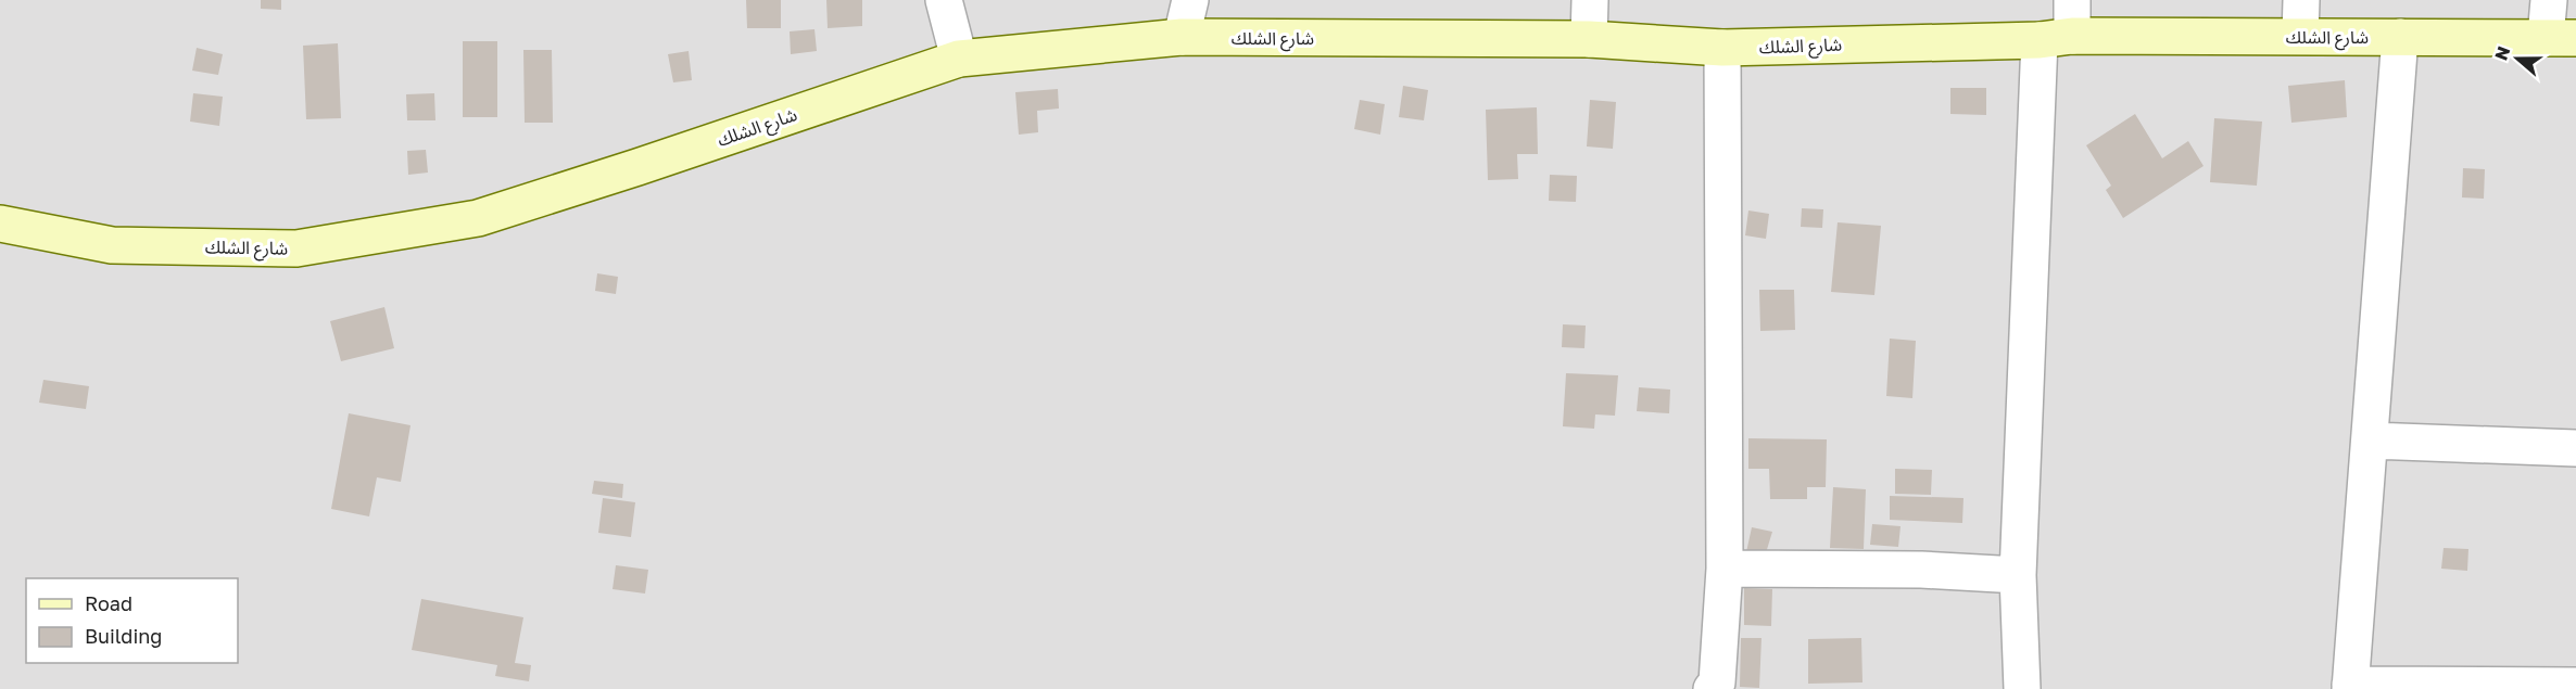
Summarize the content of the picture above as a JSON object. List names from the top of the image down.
{
  "streets": {
    "street": ["شارع الشلك"]
  },
  "legend": ["Road", "Building"],
  "north": "left"
}
